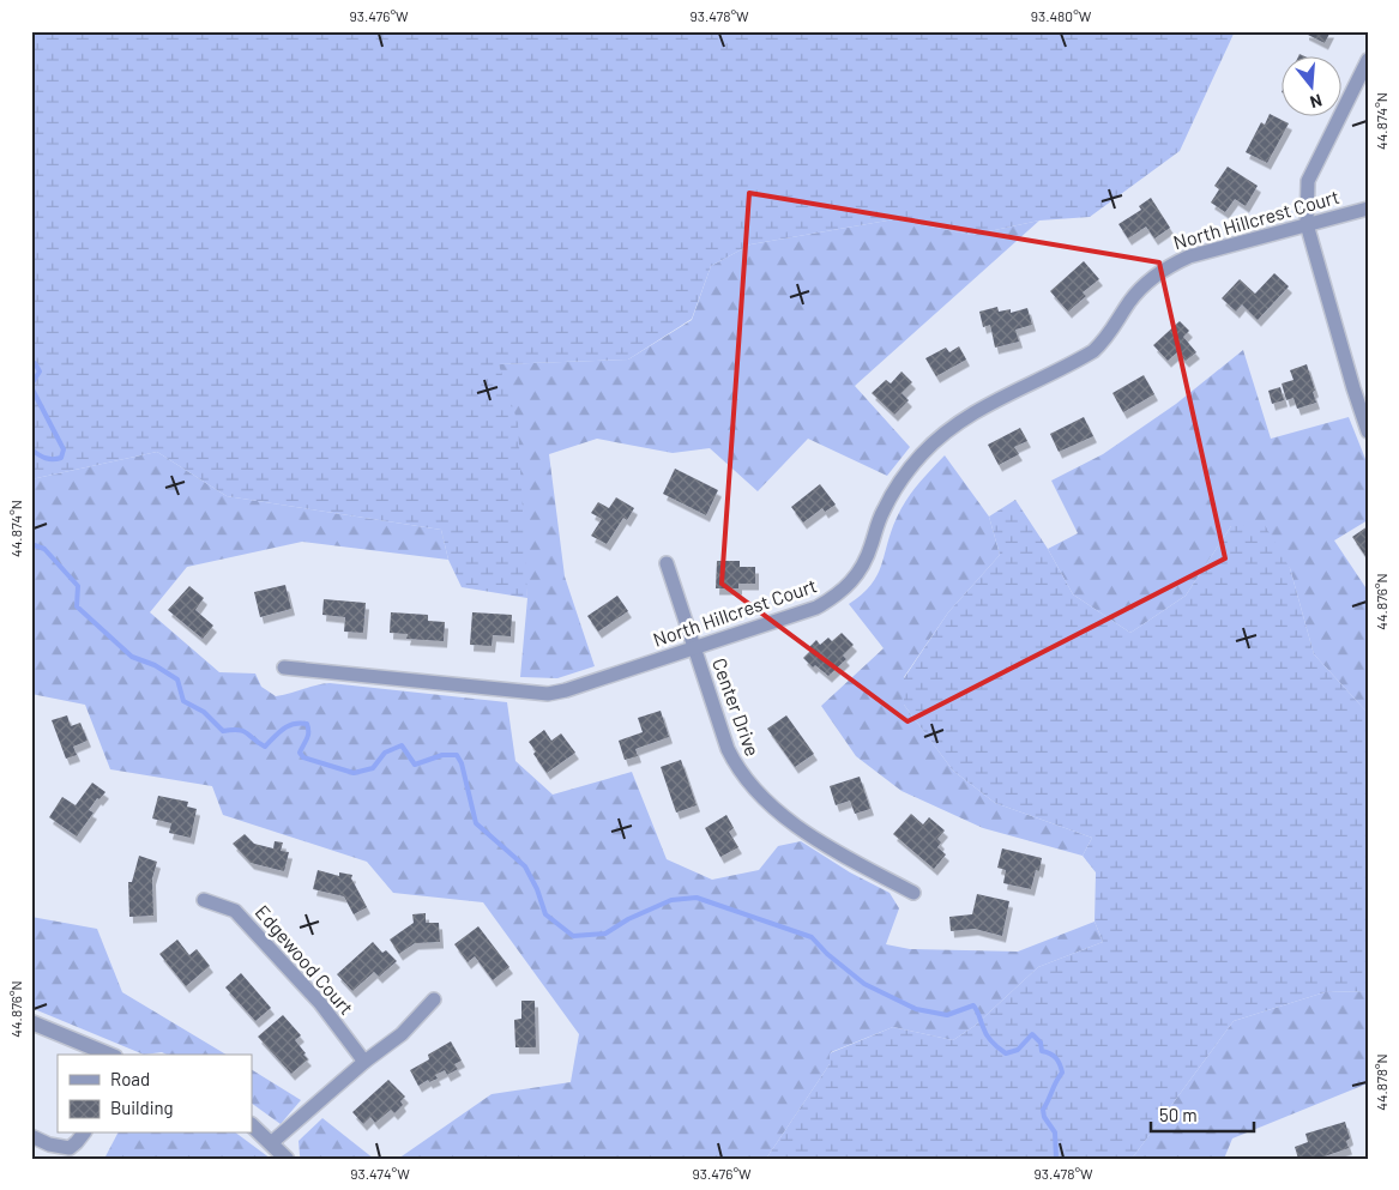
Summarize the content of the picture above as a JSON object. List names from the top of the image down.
{
  "streets": {
    "street": ["North Hillcrest Court", "Center Drive", "Edgewood Court"]
  },
  "crossings": [
    ["North Hillcrest Court", "Center Drive"]
  ],
  "legend": ["Road", "Building"],
  "scale_bar": "50 m",
  "north": "bottom",
  "coordinates": [
    "93.476°W",
    "93.478°W",
    "93.480°W",
    "44.874°N",
    "44.876°N",
    "44.878°N",
    "93.474°W"
  ]
}
